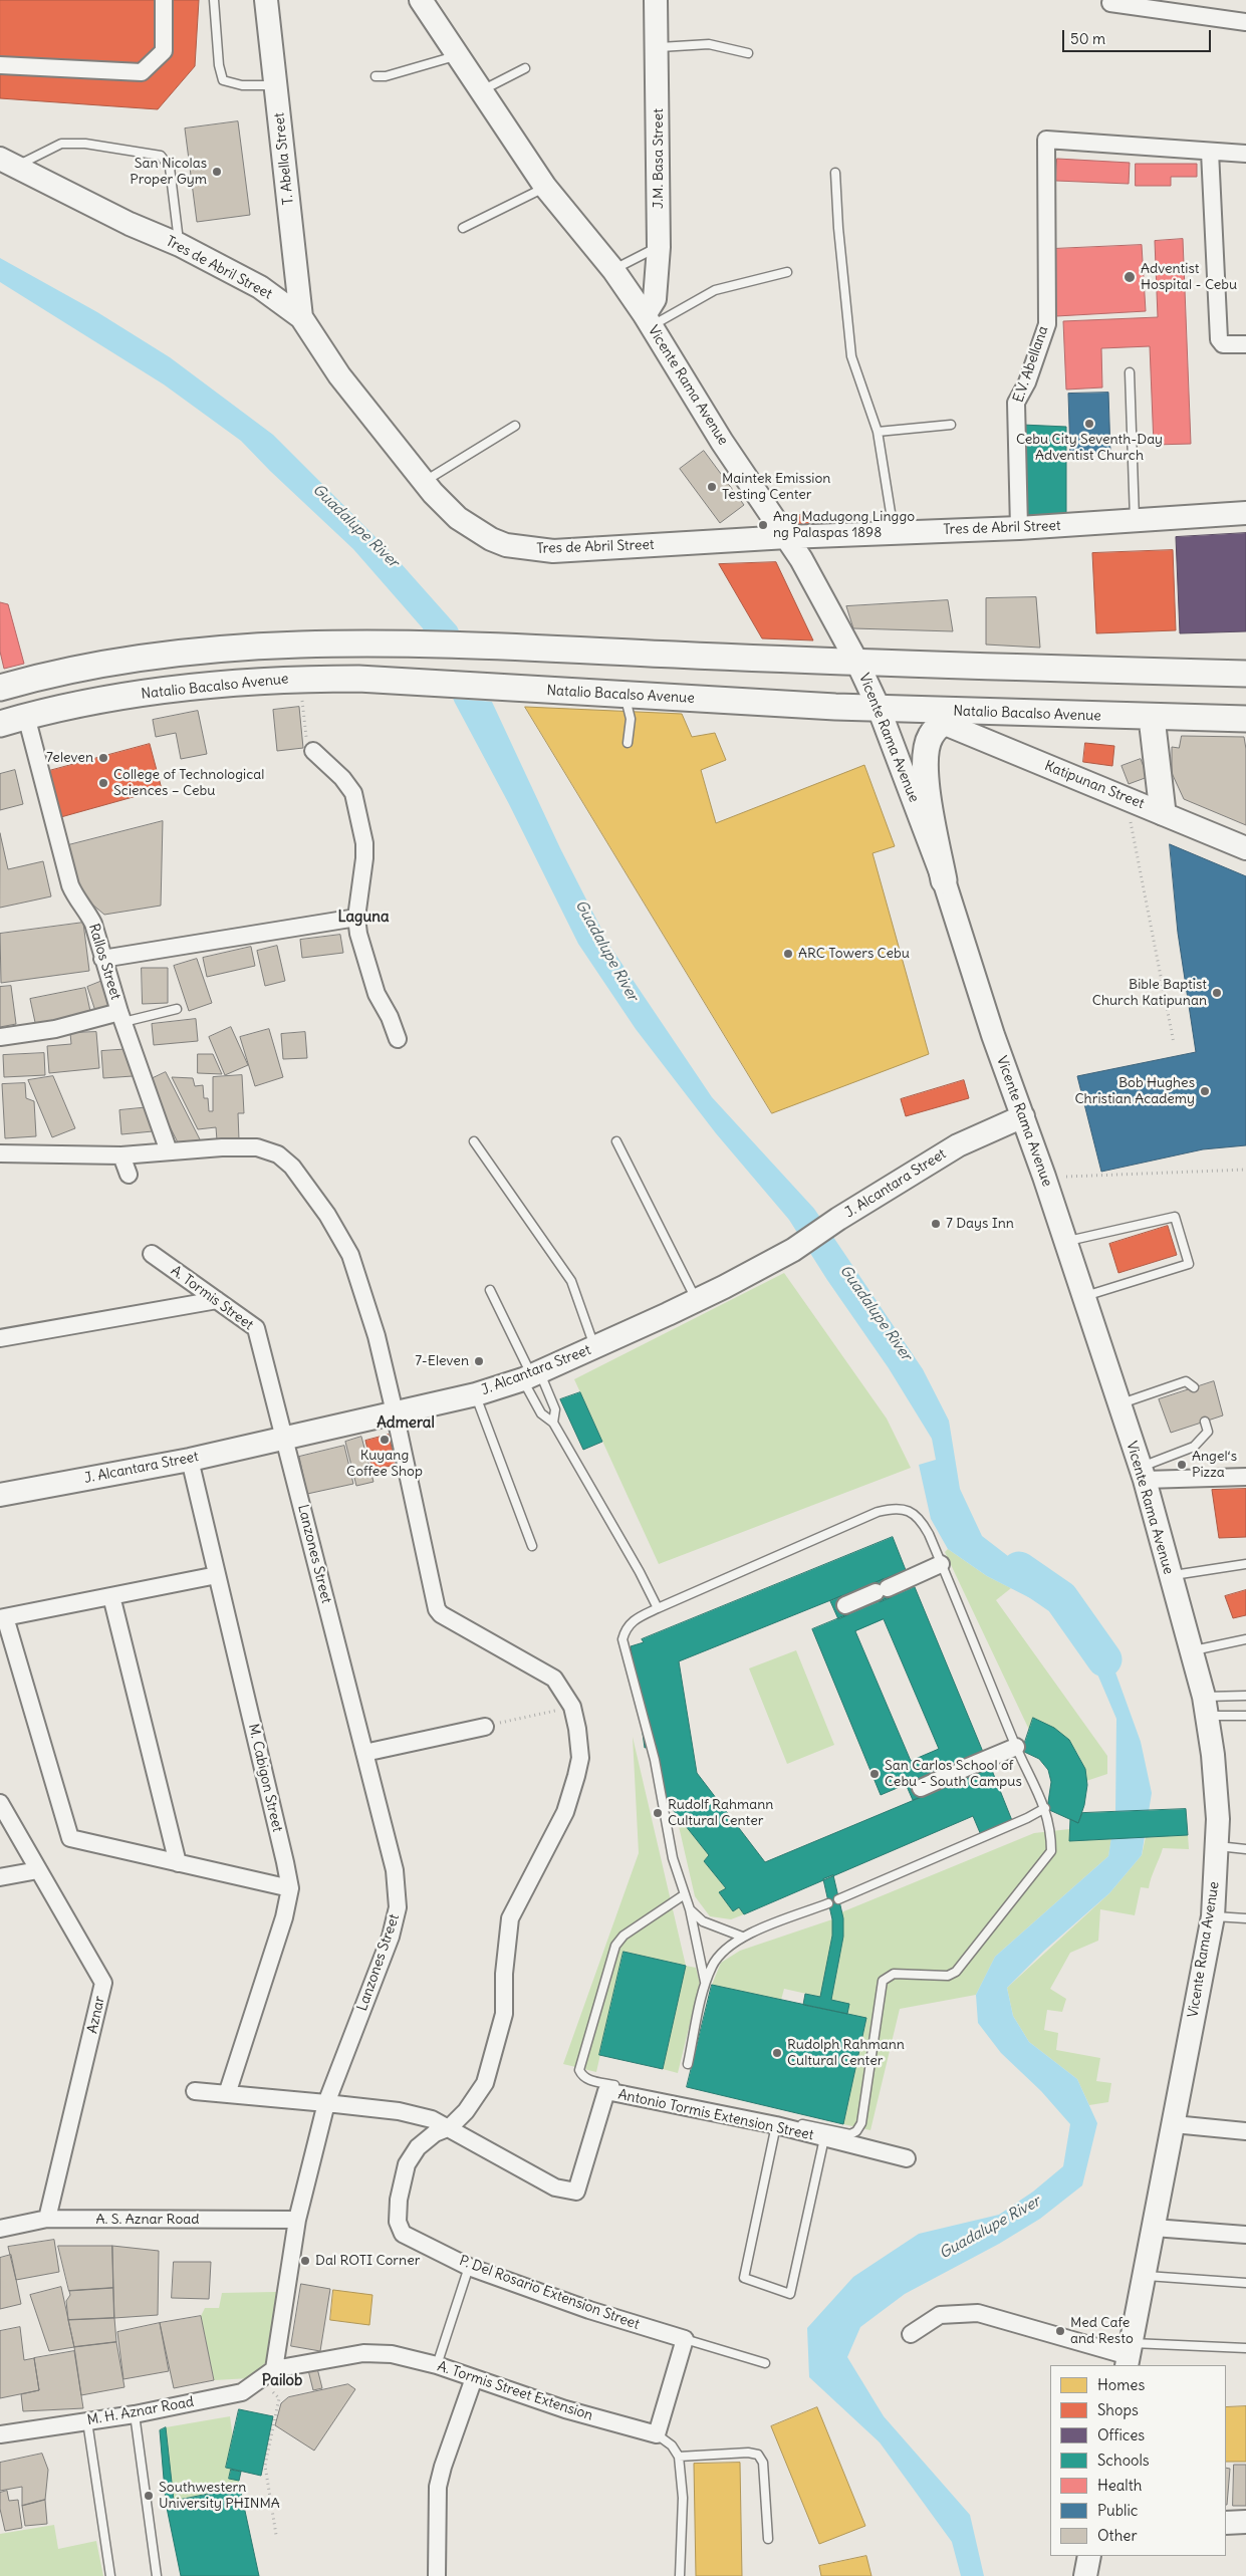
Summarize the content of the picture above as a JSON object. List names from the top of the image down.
{
  "streets": {
    "main road": ["Natalio Bacalso Avenue"],
    "street": [
      "T. Abella Street",
      "J.M. Basa Street",
      "Tres de Abril Street",
      "E.V. Abellana",
      "Vicente Rama Avenue",
      "Katipunan Street",
      "Rallos Street",
      "J. Alcantara Street",
      "A. Tormis Street",
      "Lanzones Street",
      "M. Cabigon Street",
      "Aznar",
      "Antonio Tormis Extension Street",
      "A. S. Aznar Road",
      "P. Del Rosario Extension Street",
      "A. Tormis Street Extension",
      "M. H. Aznar Road"
    ]
  },
  "crossings": [
    ["T. Abella Street", "Tres de Abril Street"],
    ["J.M. Basa Street", "Vicente Rama Avenue"],
    ["Tres de Abril Street", "E.V. Abellana"],
    ["Tres de Abril Street", "Vicente Rama Avenue"],
    ["Vicente Rama Avenue", "Natalio Bacalso Avenue"],
    ["Vicente Rama Avenue", "J. Alcantara Street"],
    ["Natalio Bacalso Avenue", "Rallos Street"],
    ["Rallos Street", "P. Del Rosario Extension Street"],
    ["J. Alcantara Street", "A. Tormis Street"],
    ["J. Alcantara Street", "Lanzones Street"],
    ["J. Alcantara Street", "M. Cabigon Street"],
    ["J. Alcantara Street", "P. Del Rosario Extension Street"],
    ["A. Tormis Street", "Lanzones Street"],
    ["Lanzones Street", "Antonio Tormis Extension Street"],
    ["Lanzones Street", "A. S. Aznar Road"],
    ["Lanzones Street", "A. Tormis Street Extension"],
    ["Lanzones Street", "M. H. Aznar Road"],
    ["M. Cabigon Street", "Antonio Tormis Extension Street"],
    ["Aznar", "A. S. Aznar Road"],
    ["Antonio Tormis Extension Street", "P. Del Rosario Extension Street"],
    ["A. Tormis Street Extension", "M. H. Aznar Road"]
  ],
  "districts": ["Laguna", "Admeral", "Pailob"],
  "water": ["Guadalupe River"],
  "places": [
    "San Nicolas Proper Gym",
    "Adventist Hospital - Cebu",
    "Cebu City Seventh-Day Adventist Church",
    "Maintek Emission Testing Center",
    "Ang Madugong Linggo ng Palaspas 1898",
    "7eleven",
    "College of Technological Sciences – Cebu",
    "ARC Towers Cebu",
    "Bible Baptist Church Katipunan",
    "Bob Hughes Christian Academy",
    "7 Days Inn",
    "7-Eleven",
    "Kuyang Coffee Shop",
    "Angel‘s Pizza",
    "San Carlos School of Cebu - South Campus",
    "Rudolf Rahmann Cultural Center",
    "Rudolph Rahmann Cultural Center",
    "Dal ROTI Corner",
    "Med Cafe and Resto",
    "Southwestern University PHINMA"
  ],
  "legend": [
    "Homes",
    "Shops",
    "Offices",
    "Schools",
    "Health",
    "Public",
    "Other"
  ],
  "scale_bar": "50 m"
}
